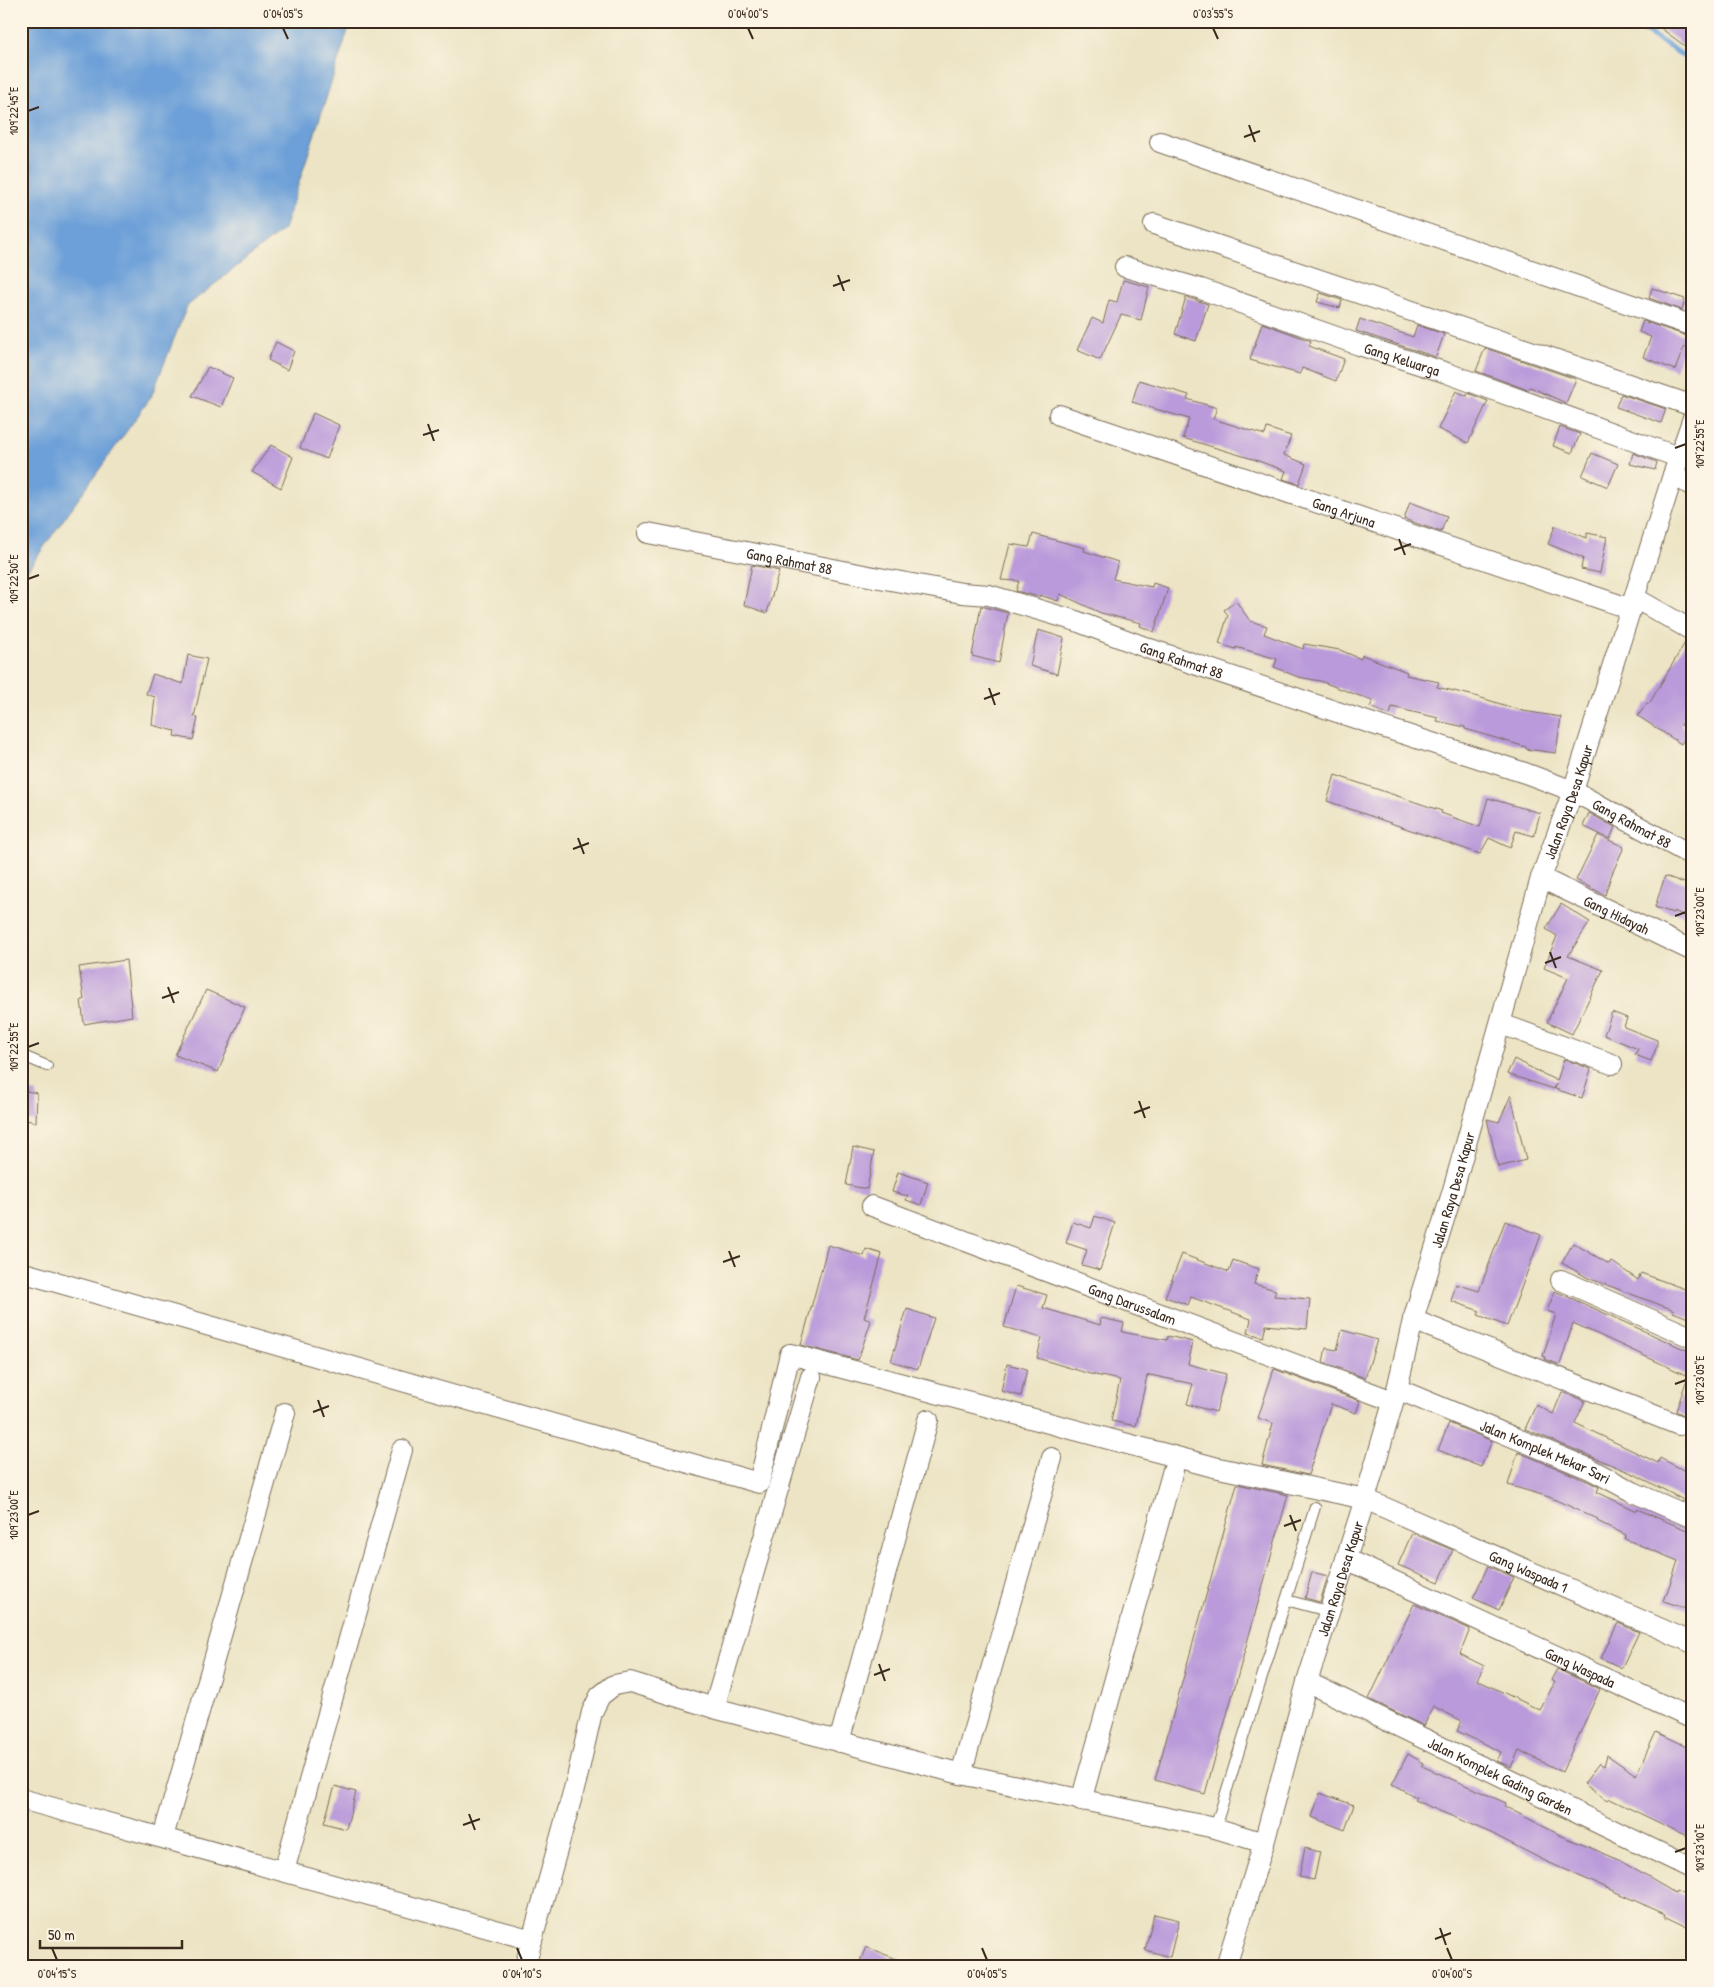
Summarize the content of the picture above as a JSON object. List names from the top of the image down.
{
  "streets": {
    "street": [
      "Gang Keluarga",
      "Gang Arjuna",
      "Gang Rahmat 88",
      "Jalan Raya Desa Kapur",
      "Gang Hidayah",
      "Gang Darussalam",
      "Jalan Komplek Mekar Sari",
      "Gang Waspada 1",
      "Gang Waspada",
      "Jalan Komplek Gading Garden"
    ]
  },
  "crossings": [
    ["Gang Keluarga", "Jalan Raya Desa Kapur"],
    ["Gang Arjuna", "Jalan Raya Desa Kapur"],
    ["Gang Rahmat 88", "Jalan Raya Desa Kapur"],
    ["Jalan Raya Desa Kapur", "Gang Hidayah"],
    ["Jalan Raya Desa Kapur", "Gang Darussalam"],
    ["Jalan Raya Desa Kapur", "Jalan Komplek Mekar Sari"],
    ["Jalan Raya Desa Kapur", "Gang Waspada 1"],
    ["Jalan Raya Desa Kapur", "Gang Waspada"],
    ["Jalan Raya Desa Kapur", "Jalan Komplek Gading Garden"],
    ["Gang Darussalam", "Jalan Komplek Mekar Sari"]
  ],
  "scale_bar": "50 m",
  "coordinates": [
    "0°04'05\"S",
    "0°04'00\"S",
    "0°03'55\"S",
    "109°22'45\"E",
    "109°22'55\"E",
    "109°22'50\"E",
    "109°23'00\"E",
    "109°23'05\"E",
    "109°23'10\"E",
    "0°04'15\"S",
    "0°04'10\"S"
  ]
}
